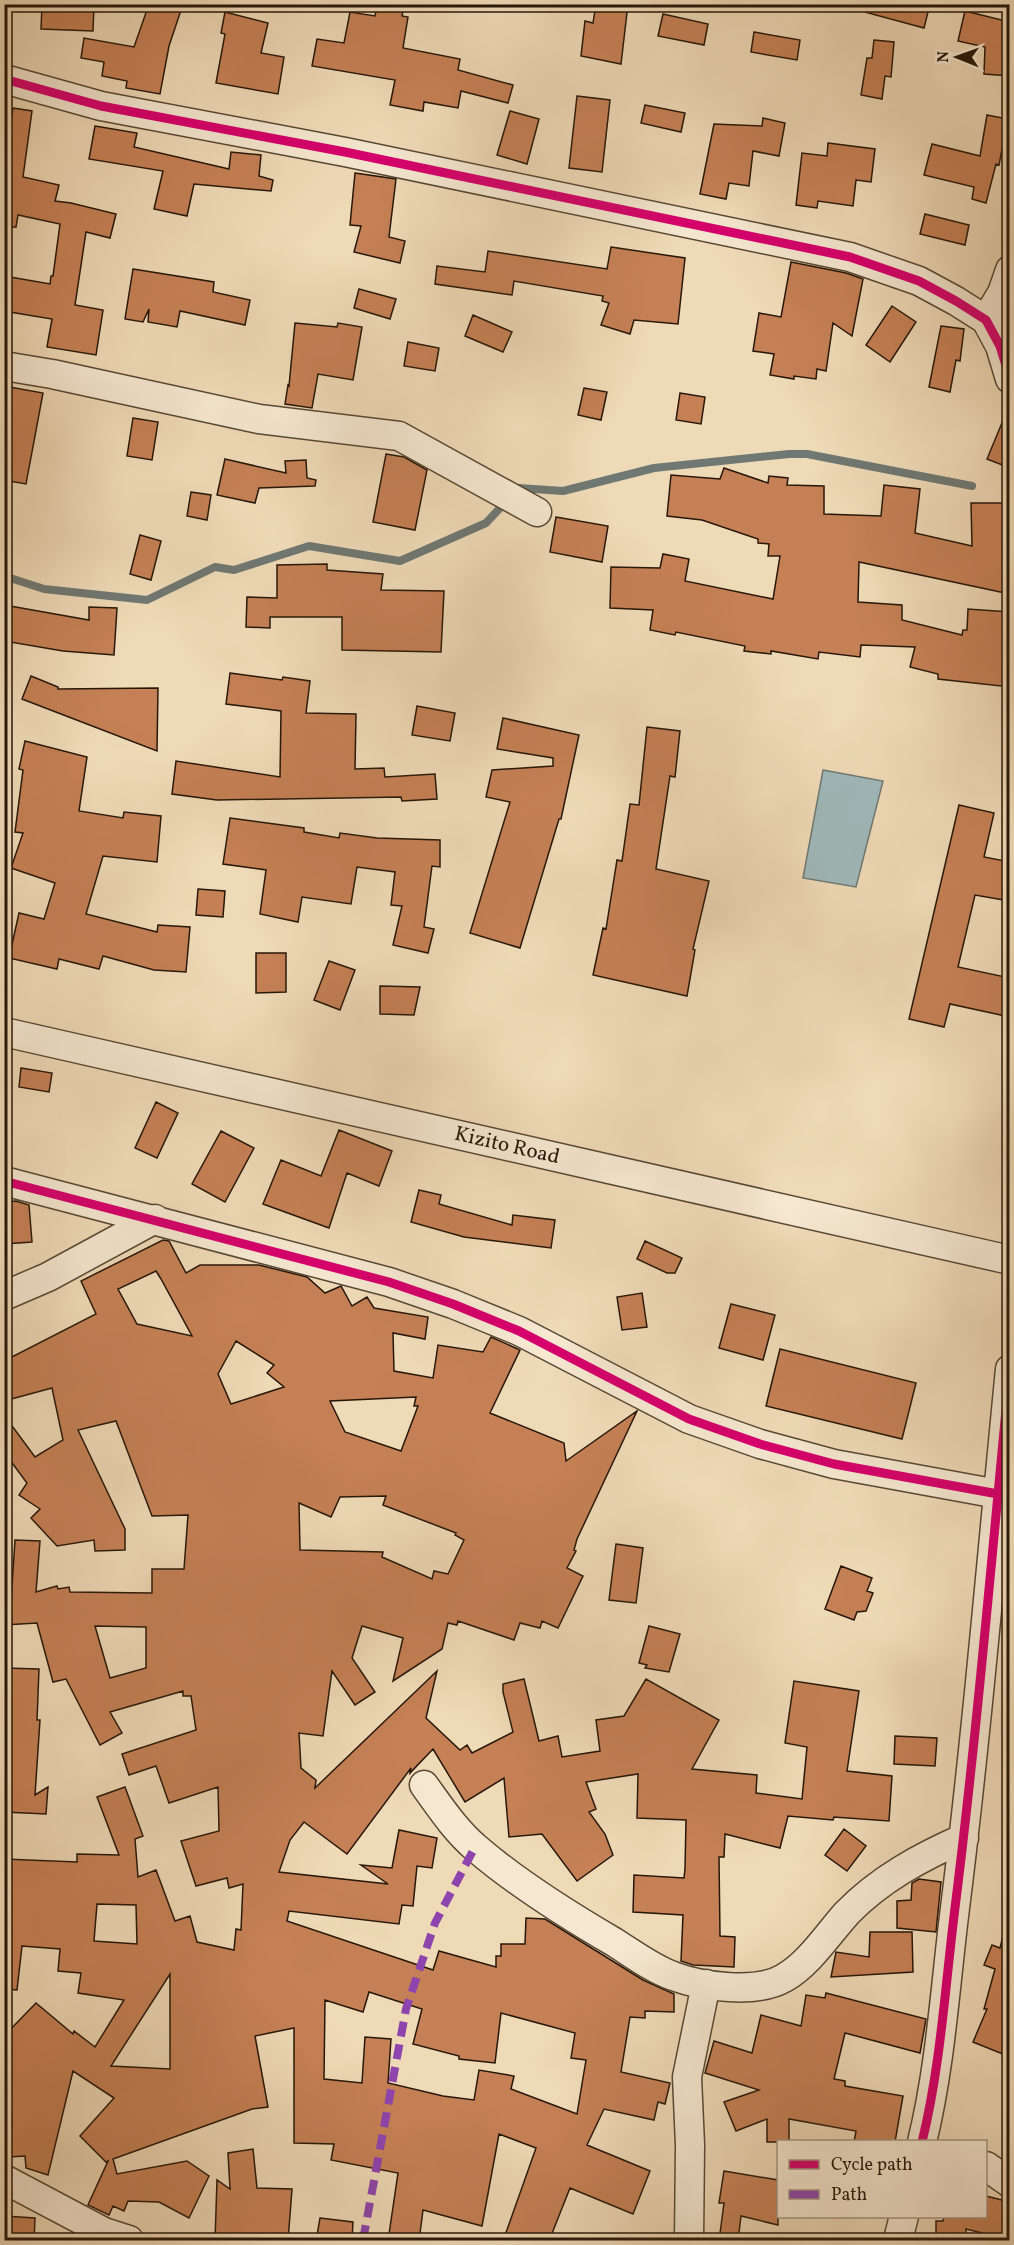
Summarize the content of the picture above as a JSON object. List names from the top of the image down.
{
  "streets": {
    "street": ["Kizito Road"]
  },
  "legend": ["Cycle path", "Path"],
  "north": "left"
}
